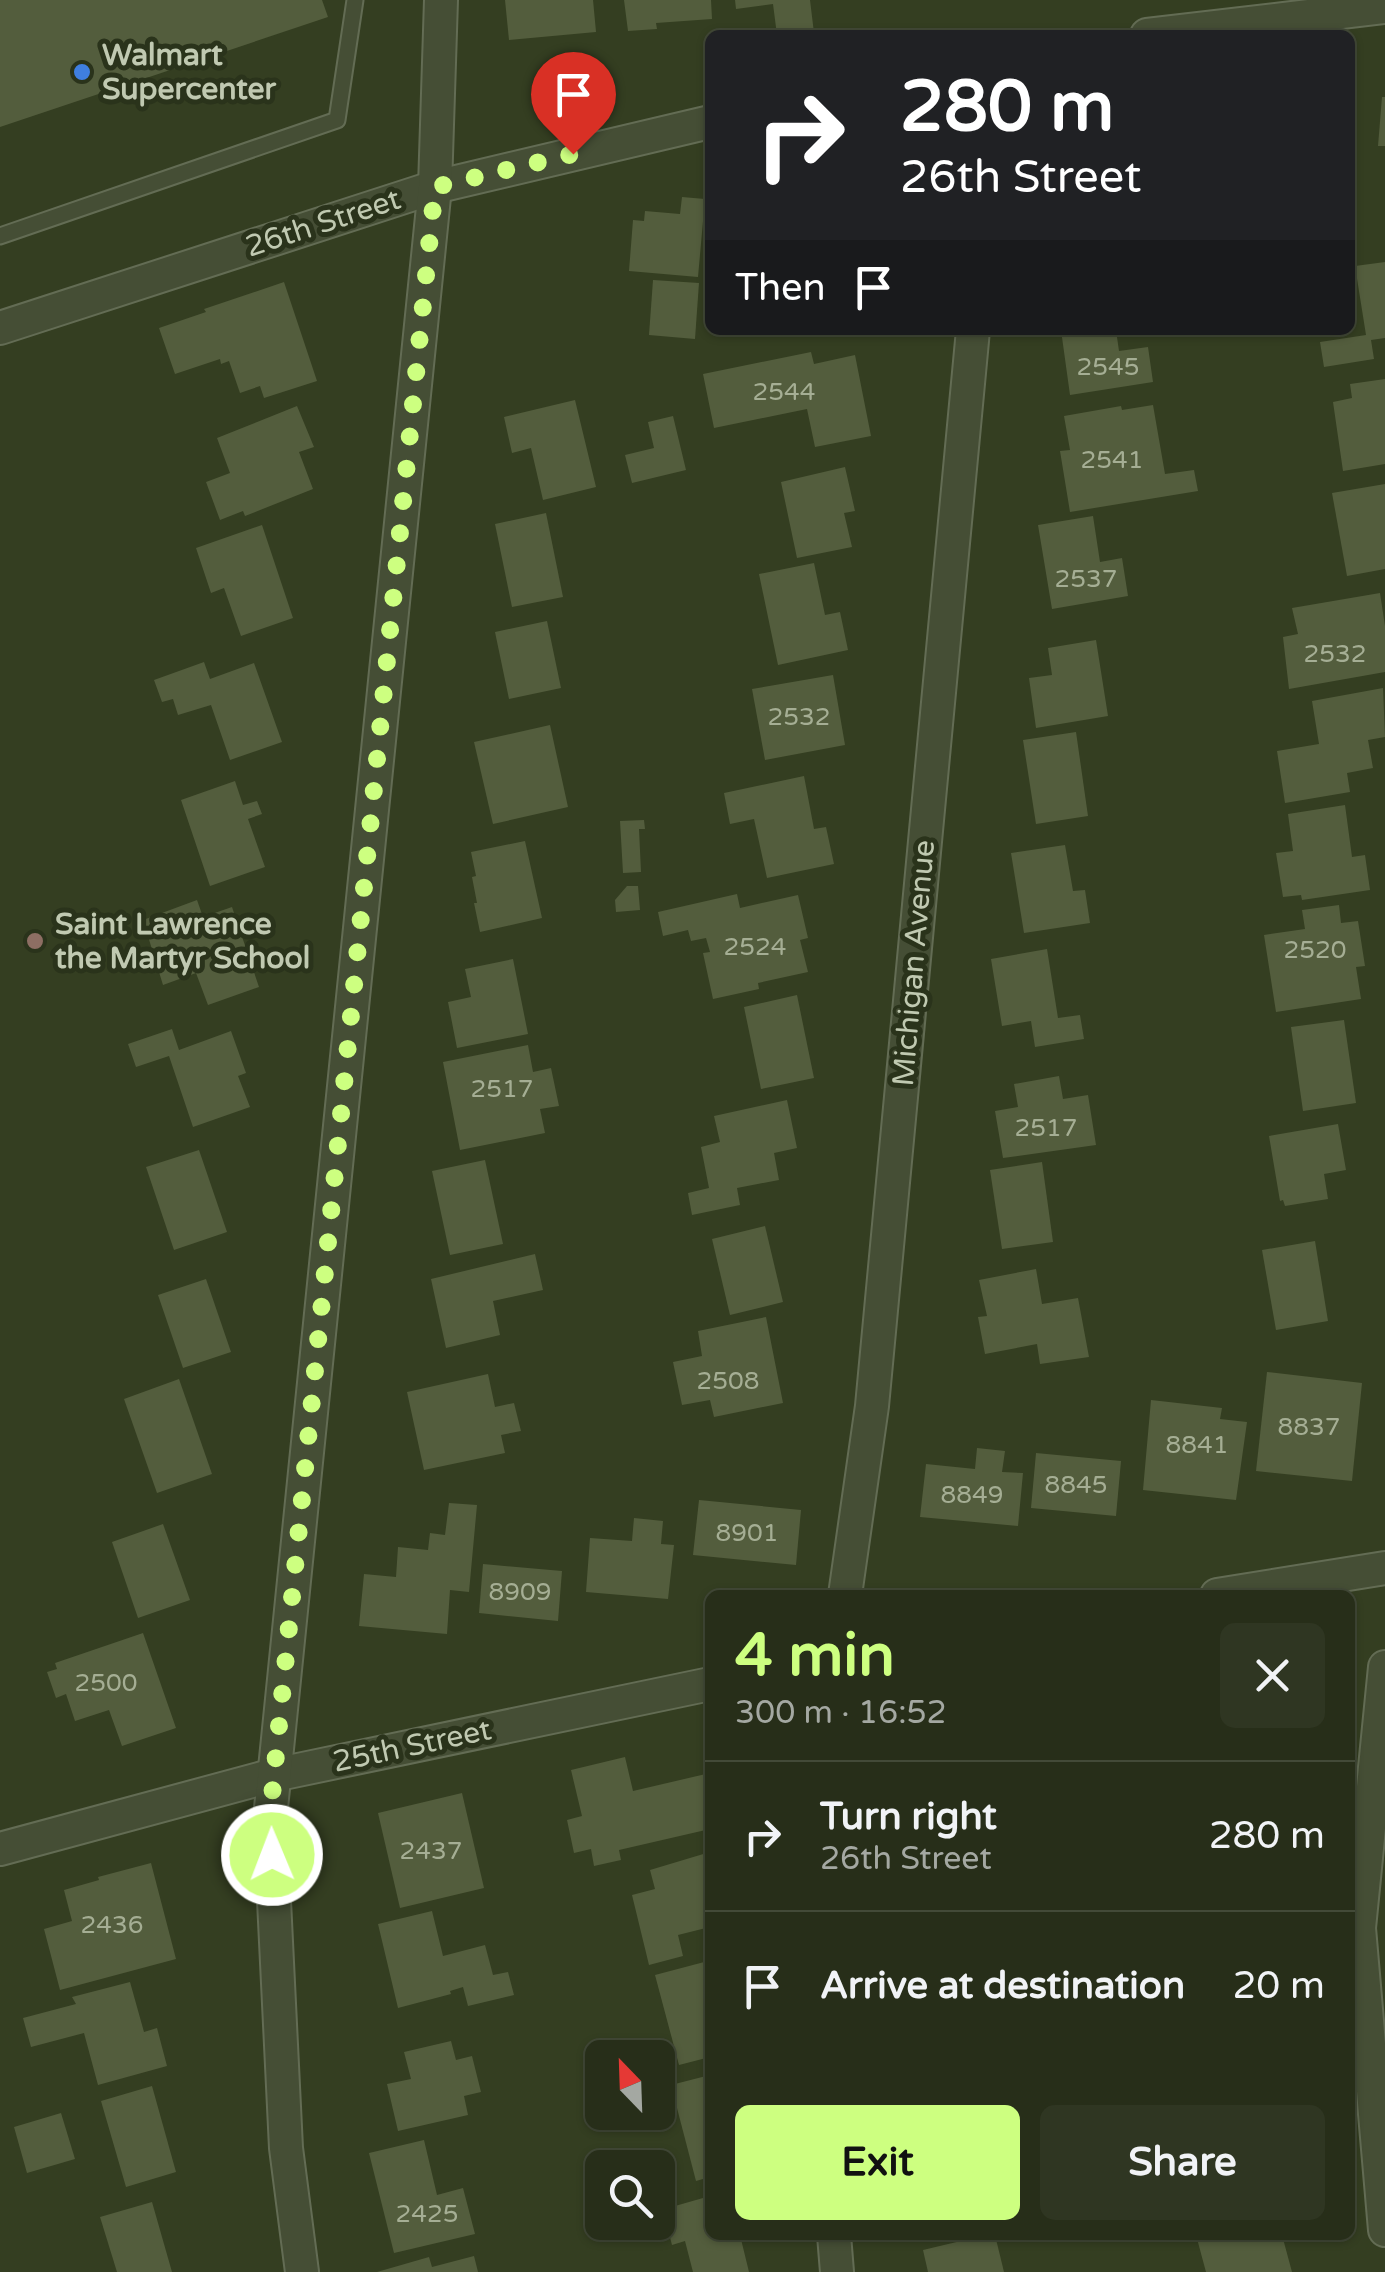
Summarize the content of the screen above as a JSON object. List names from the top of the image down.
{
  "streets": {
    "street": ["26th Street", "Michigan Avenue", "25th Street"]
  },
  "places": ["Walmart Supercenter", "Saint Lawrence the Martyr School"],
  "house_numbers": [
    "2545",
    "2544",
    "2541",
    "2537",
    "2532",
    "2532",
    "2524",
    "2520",
    "2517",
    "2517",
    "2508",
    "8837",
    "8841",
    "8845",
    "8849",
    "8901",
    "8909",
    "2500",
    "2437",
    "2436",
    "2425"
  ],
  "north": "top left",
  "page": {
    "turn": ["280 m", "26th Street"],
    "then": "Then",
    "heading": ["4 min", "300 m · 16:52"],
    "list": [
      {
        "name": "Turn right",
        "note": "26th Street",
        "value": "280 m"
      },
      {
        "name": "Arrive at destination",
        "value": "20 m"
      }
    ],
    "buttons": ["Exit", "Share"]
  }
}
